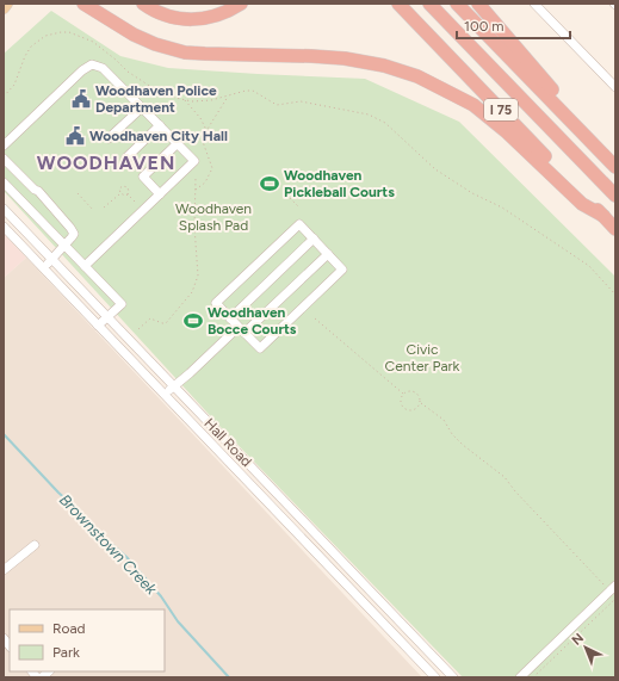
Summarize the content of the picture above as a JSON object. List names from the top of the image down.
{
  "streets": {
    "highway": ["I 75"],
    "street": ["Hall Road"]
  },
  "districts": ["WOODHAVEN"],
  "water": ["Brownstown Creek"],
  "parks": ["Woodhaven Splash Pad", "Civic Center Park"],
  "places": {
    "public building": ["Woodhaven Police Department", "Woodhaven City Hall"],
    "sports": ["Woodhaven Pickleball Courts", "Woodhaven Bocce Courts"]
  },
  "legend": ["Road", "Park"],
  "scale_bar": "100 m",
  "north": "top left"
}
